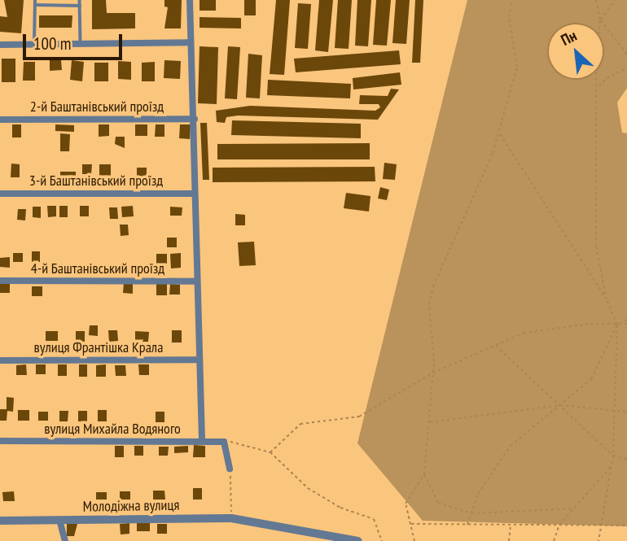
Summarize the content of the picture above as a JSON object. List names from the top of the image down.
{
  "streets": {
    "street": [
      "2-й Баштанівський проїзд",
      "3-й Баштанівський проїзд",
      "4-й Баштанівський проїзд",
      "вулиця Франтішка Крала",
      "вулиця Михайла Водяного",
      "Молодіжна вулиця"
    ]
  },
  "scale_bar": "100 m",
  "north": "top left"
}
